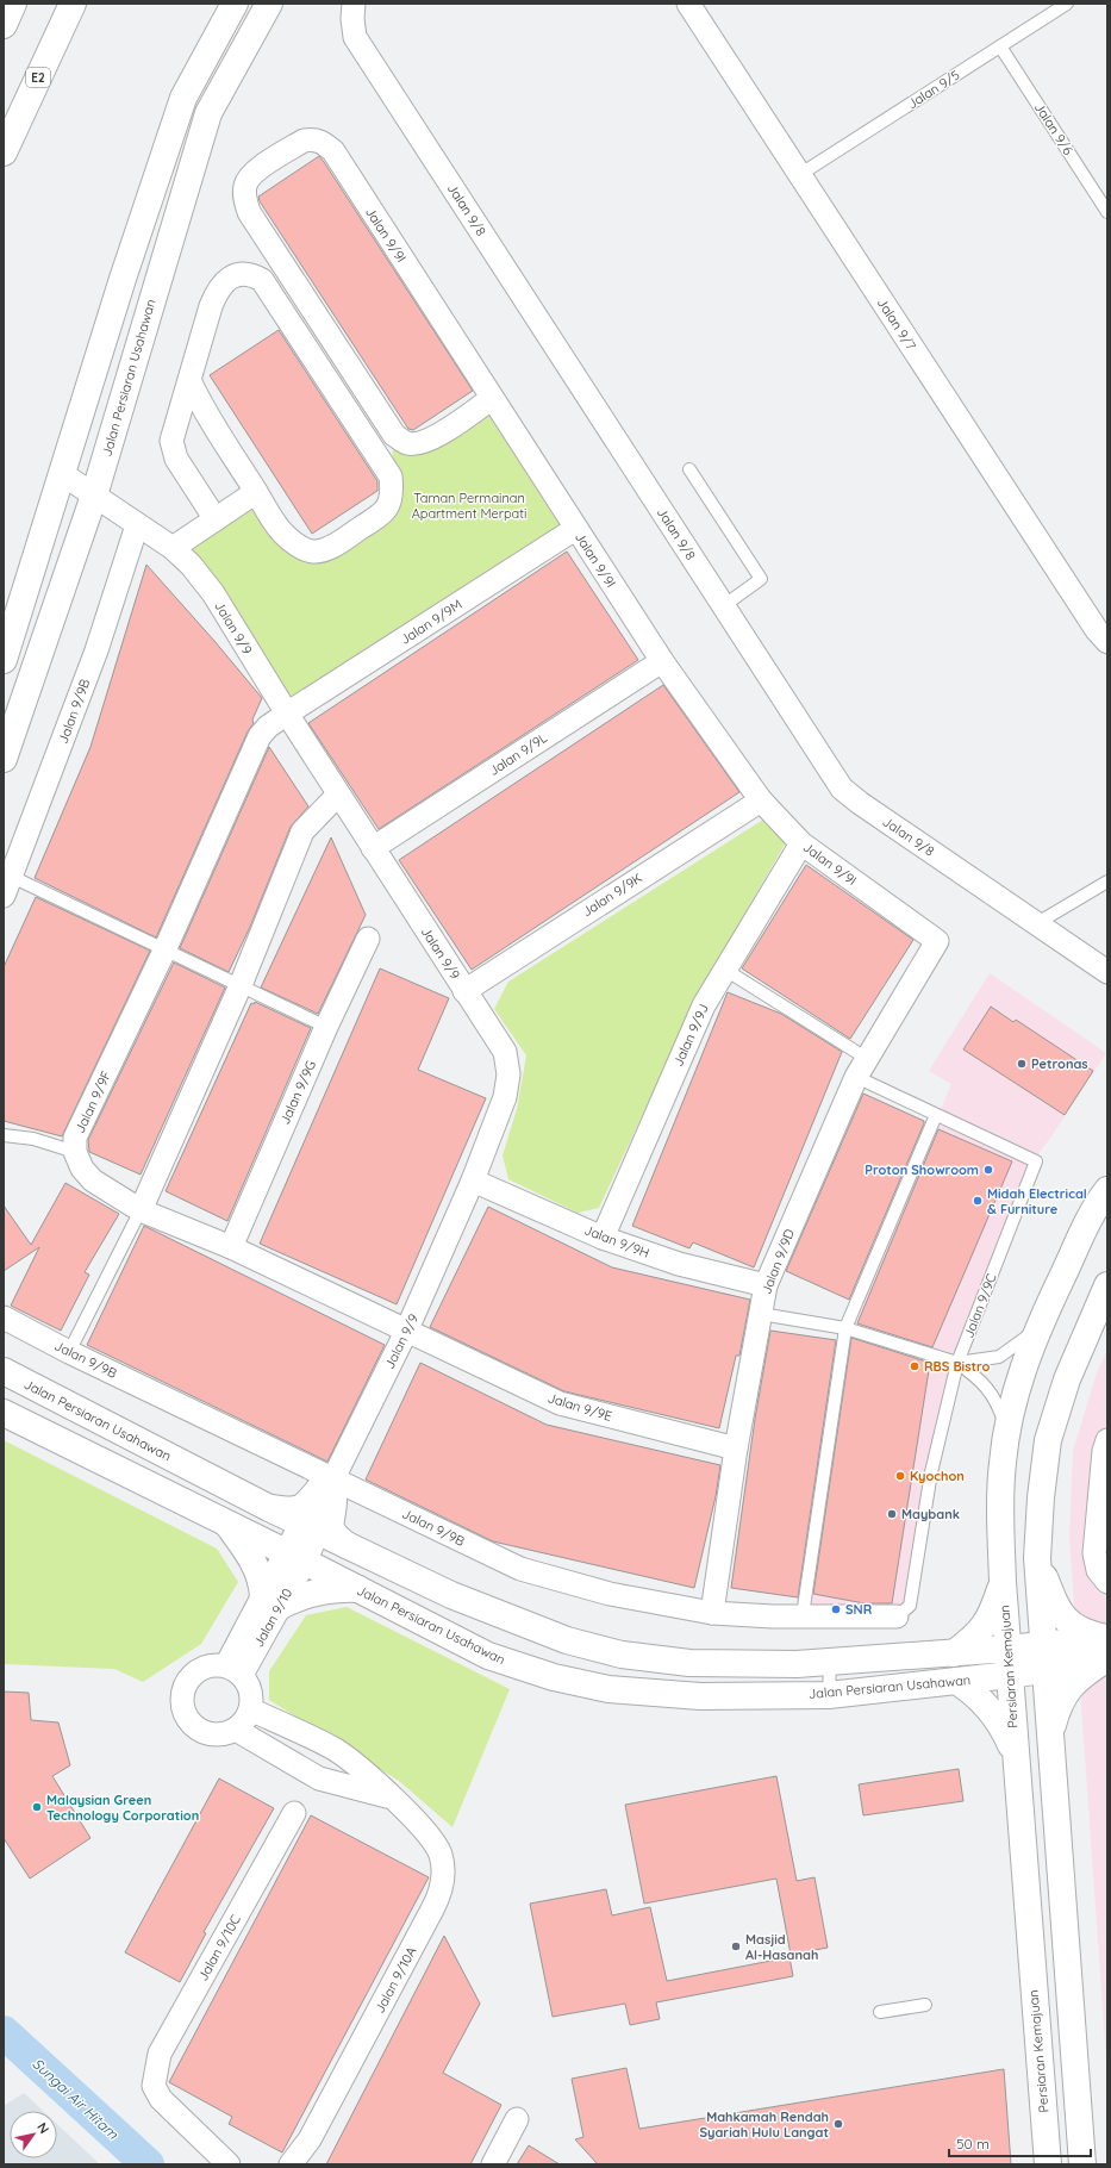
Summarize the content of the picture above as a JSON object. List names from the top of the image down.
{
  "streets": {
    "main road": ["E2", "Jalan Persiaran Usahawan", "Persiaran Kemajuan"],
    "street": [
      "Jalan 9/8",
      "Jalan 9/9I",
      "Jalan 9/7",
      "Jalan 9/9M",
      "Jalan 9/9",
      "Jalan 9/9B",
      "Jalan 9/9L",
      "Jalan 9/9K",
      "Jalan 9/9J",
      "Jalan 9/9G",
      "Jalan 9/9F",
      "Jalan 9/9H",
      "Jalan 9/9D",
      "Jalan 9/9E",
      "Jalan 9/10",
      "Jalan 9/10C",
      "Jalan 9/10A"
    ],
    "lane": ["Jalan 9/5", "Jalan 9/6", "Jalan 9/9C"]
  },
  "crossings": [
    ["Jalan 9/5", "Jalan 9/6"],
    ["Jalan 9/5", "Jalan 9/7"],
    ["Jalan 9/9I", "Jalan 9/9M"],
    ["Jalan 9/9I", "Jalan 9/9L"],
    ["Jalan 9/9I", "Jalan 9/9K"],
    ["Jalan 9/9I", "Jalan 9/9J"],
    ["Jalan 9/9I", "Jalan 9/9D"],
    ["Jalan Persiaran Usahawan", "Jalan 9/9"],
    ["Jalan Persiaran Usahawan", "Jalan 9/10"],
    ["Jalan Persiaran Usahawan", "Persiaran Kemajuan"],
    ["Jalan 9/9M", "Jalan 9/9"],
    ["Jalan 9/9M", "Jalan 9/9F"],
    ["Jalan 9/9", "Jalan 9/9B"],
    ["Jalan 9/9", "Jalan 9/9L"],
    ["Jalan 9/9", "Jalan 9/9K"],
    ["Jalan 9/9", "Jalan 9/9F"],
    ["Jalan 9/9", "Jalan 9/9H"],
    ["Jalan 9/9", "Jalan 9/9E"],
    ["Jalan 9/9", "Jalan 9/10"],
    ["Jalan 9/9B", "Jalan 9/9D"],
    ["Jalan 9/9B", "Jalan 9/9C"],
    ["Jalan 9/9J", "Jalan 9/9H"],
    ["Jalan 9/9H", "Jalan 9/9D"],
    ["Jalan 9/9D", "Jalan 9/9E"],
    ["Jalan 9/10", "Jalan 9/10A"]
  ],
  "water": ["Sungai Air Hitam"],
  "parks": ["Taman Permainan Apartment Merpati"],
  "places": [
    "Petronas",
    "Proton Showroom",
    "Midah Electrical & Furniture",
    "RBS Bistro",
    "Kyochon",
    "Maybank",
    "SNR",
    "Malaysian Green Technology Corporation",
    "Masjid Al-Hasanah",
    "Mahkamah Rendah Syariah Hulu Langat"
  ],
  "scale_bar": "50 m",
  "north": "top right"
}
